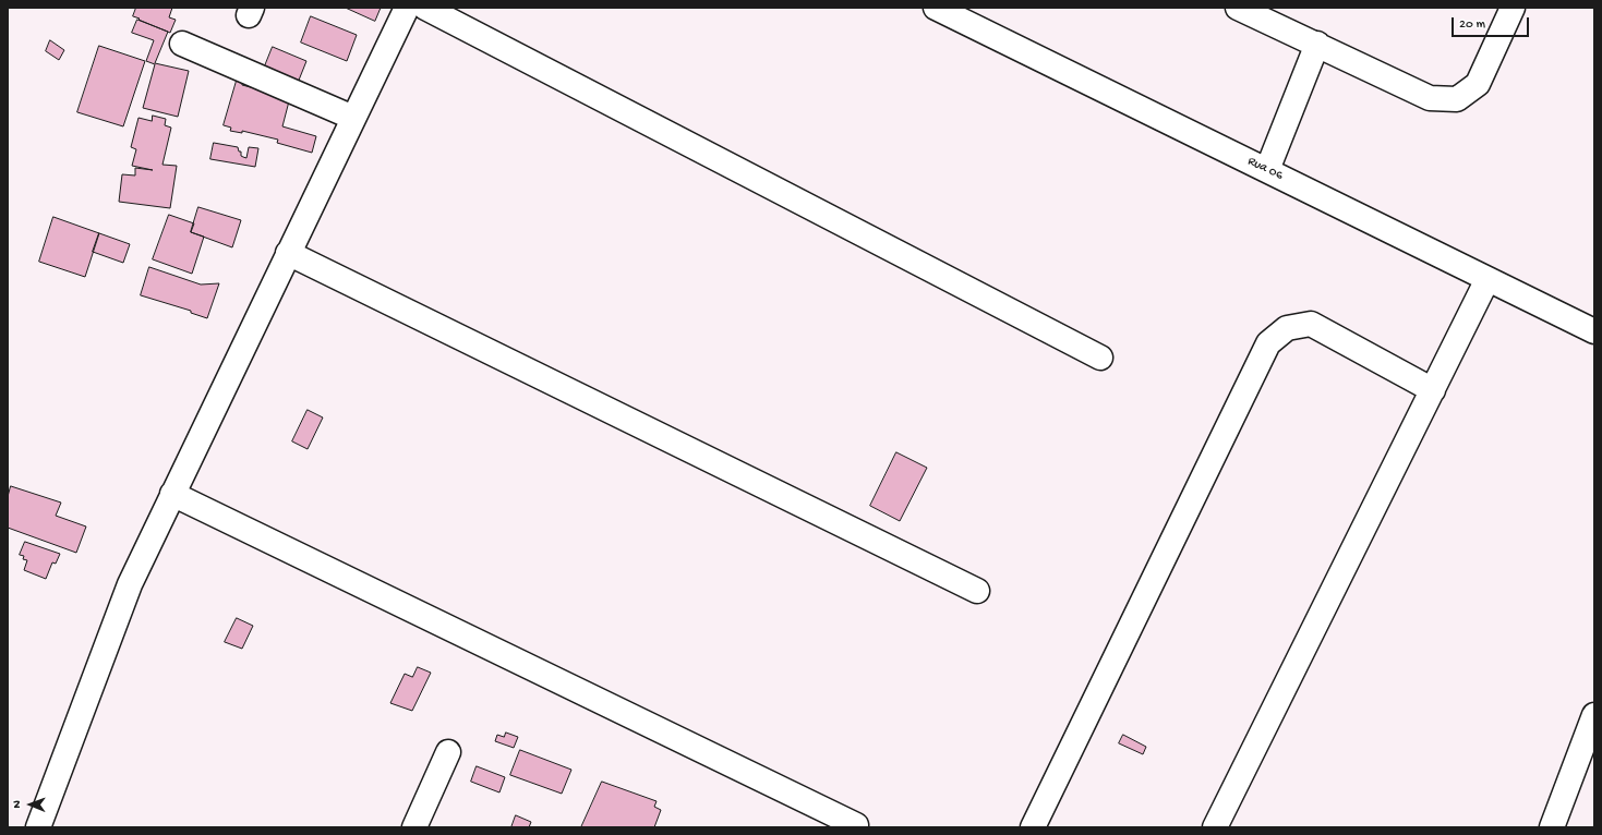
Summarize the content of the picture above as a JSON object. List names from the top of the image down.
{
  "streets": {
    "street": ["Rua 06"]
  },
  "scale_bar": "20 m",
  "north": "left"
}
